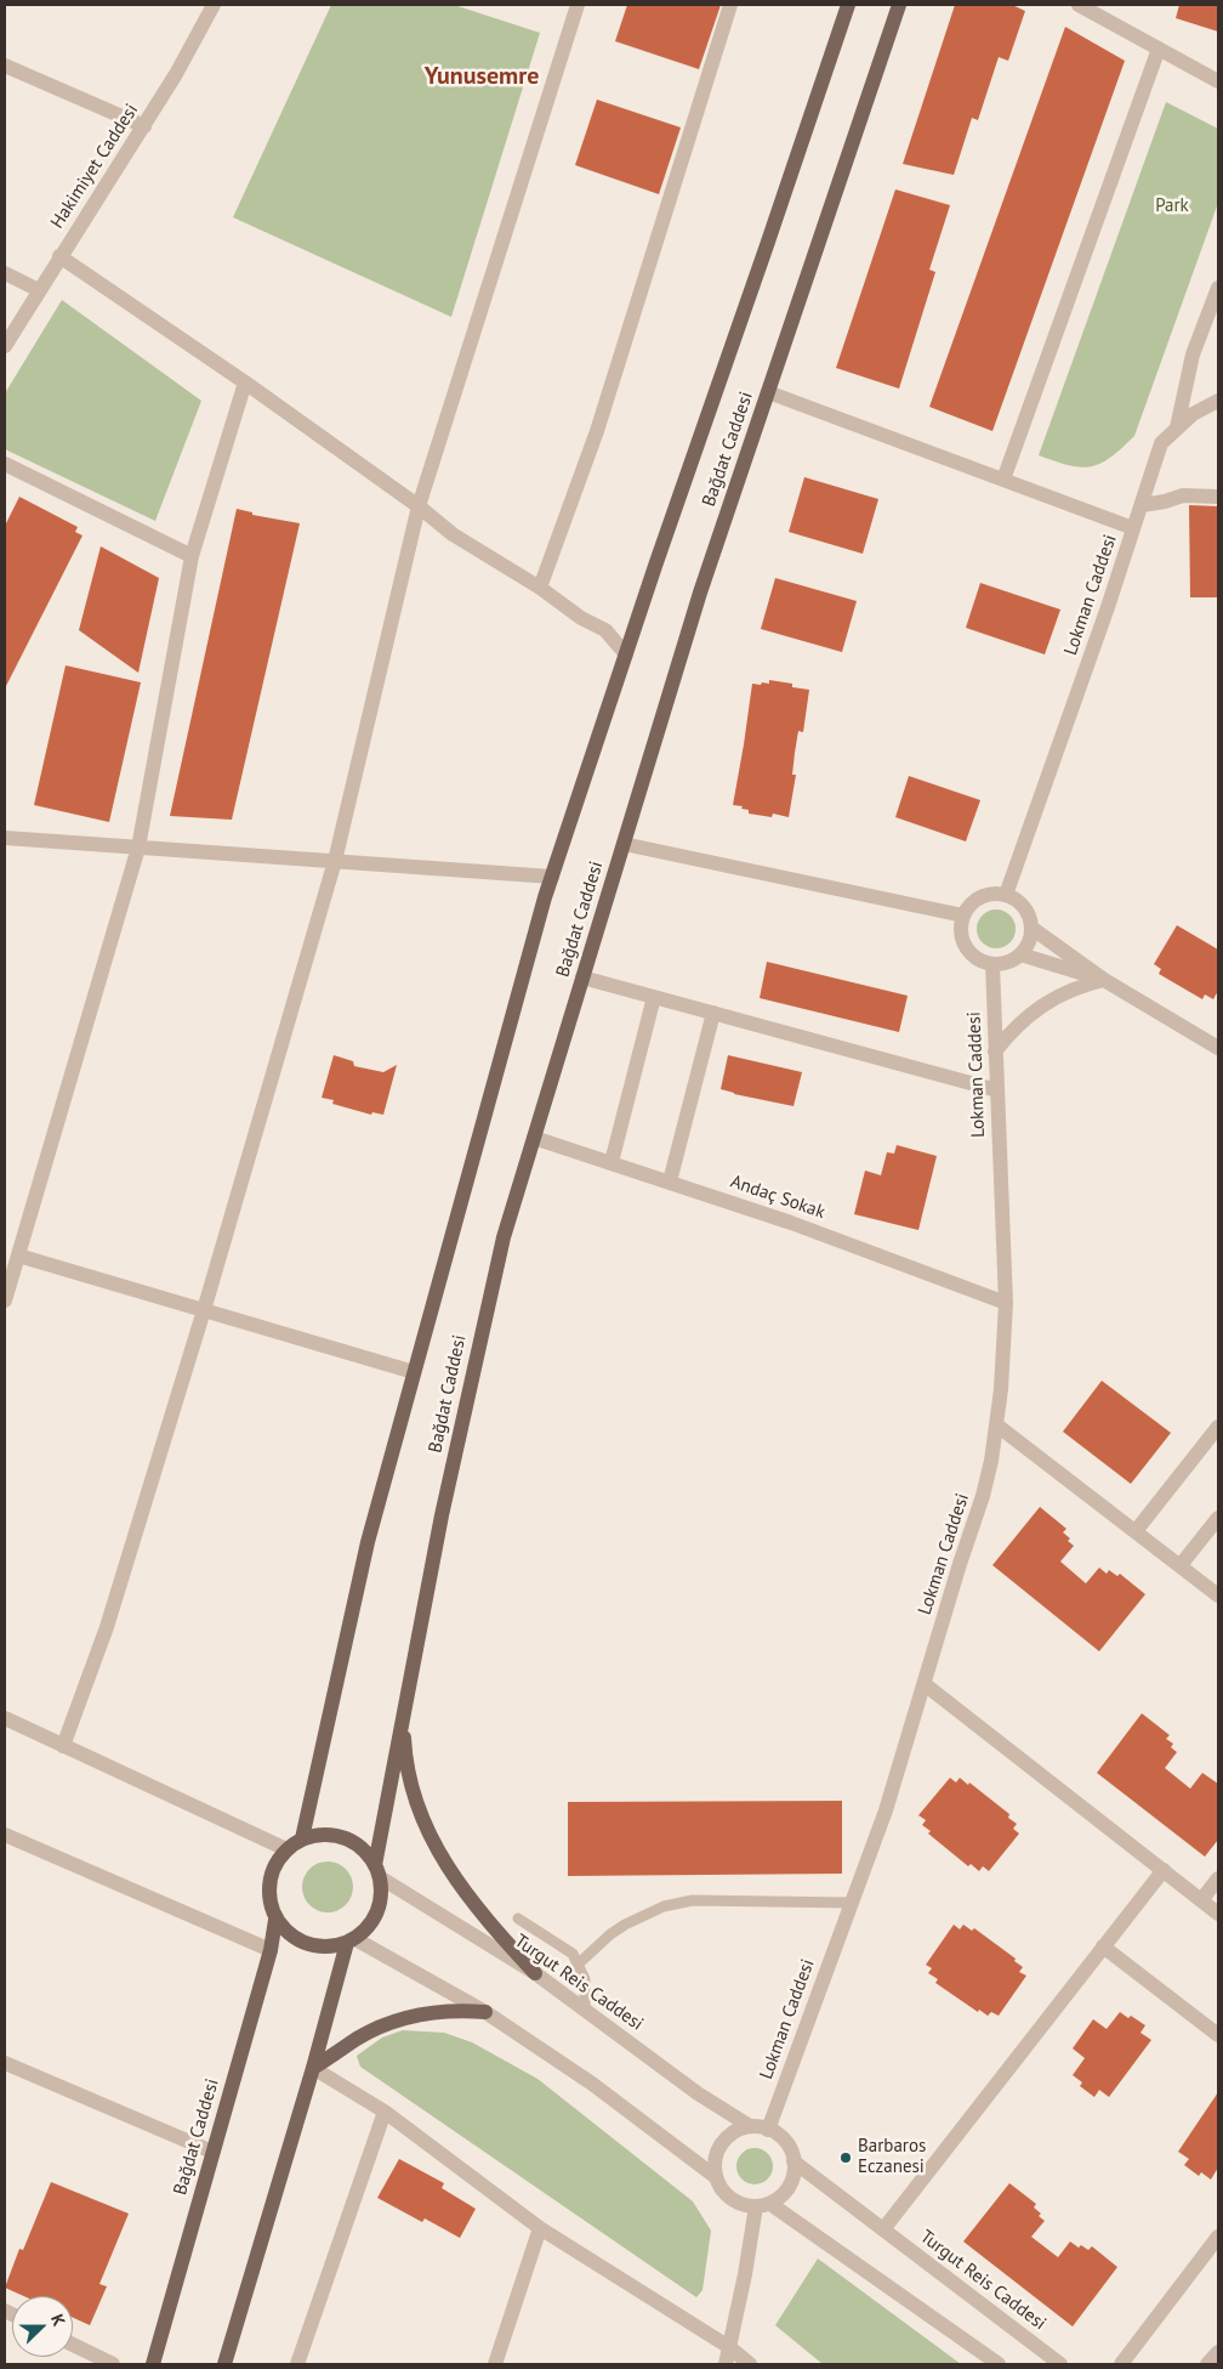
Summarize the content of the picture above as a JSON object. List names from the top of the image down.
{
  "streets": {
    "main road": ["Bağdat Caddesi"],
    "street": [
      "Hakimiyet Caddesi",
      "Lokman Caddesi",
      "Andaç Sokak",
      "Turgut Reis Caddesi"
    ]
  },
  "crossings": [
    ["Bağdat Caddesi", "Andaç Sokak"],
    ["Bağdat Caddesi", "Turgut Reis Caddesi"],
    ["Lokman Caddesi", "Andaç Sokak"],
    ["Lokman Caddesi", "Turgut Reis Caddesi"]
  ],
  "districts": ["Yunusemre"],
  "parks": ["Park"],
  "places": ["Barbaros Eczanesi"],
  "north": "right"
}
